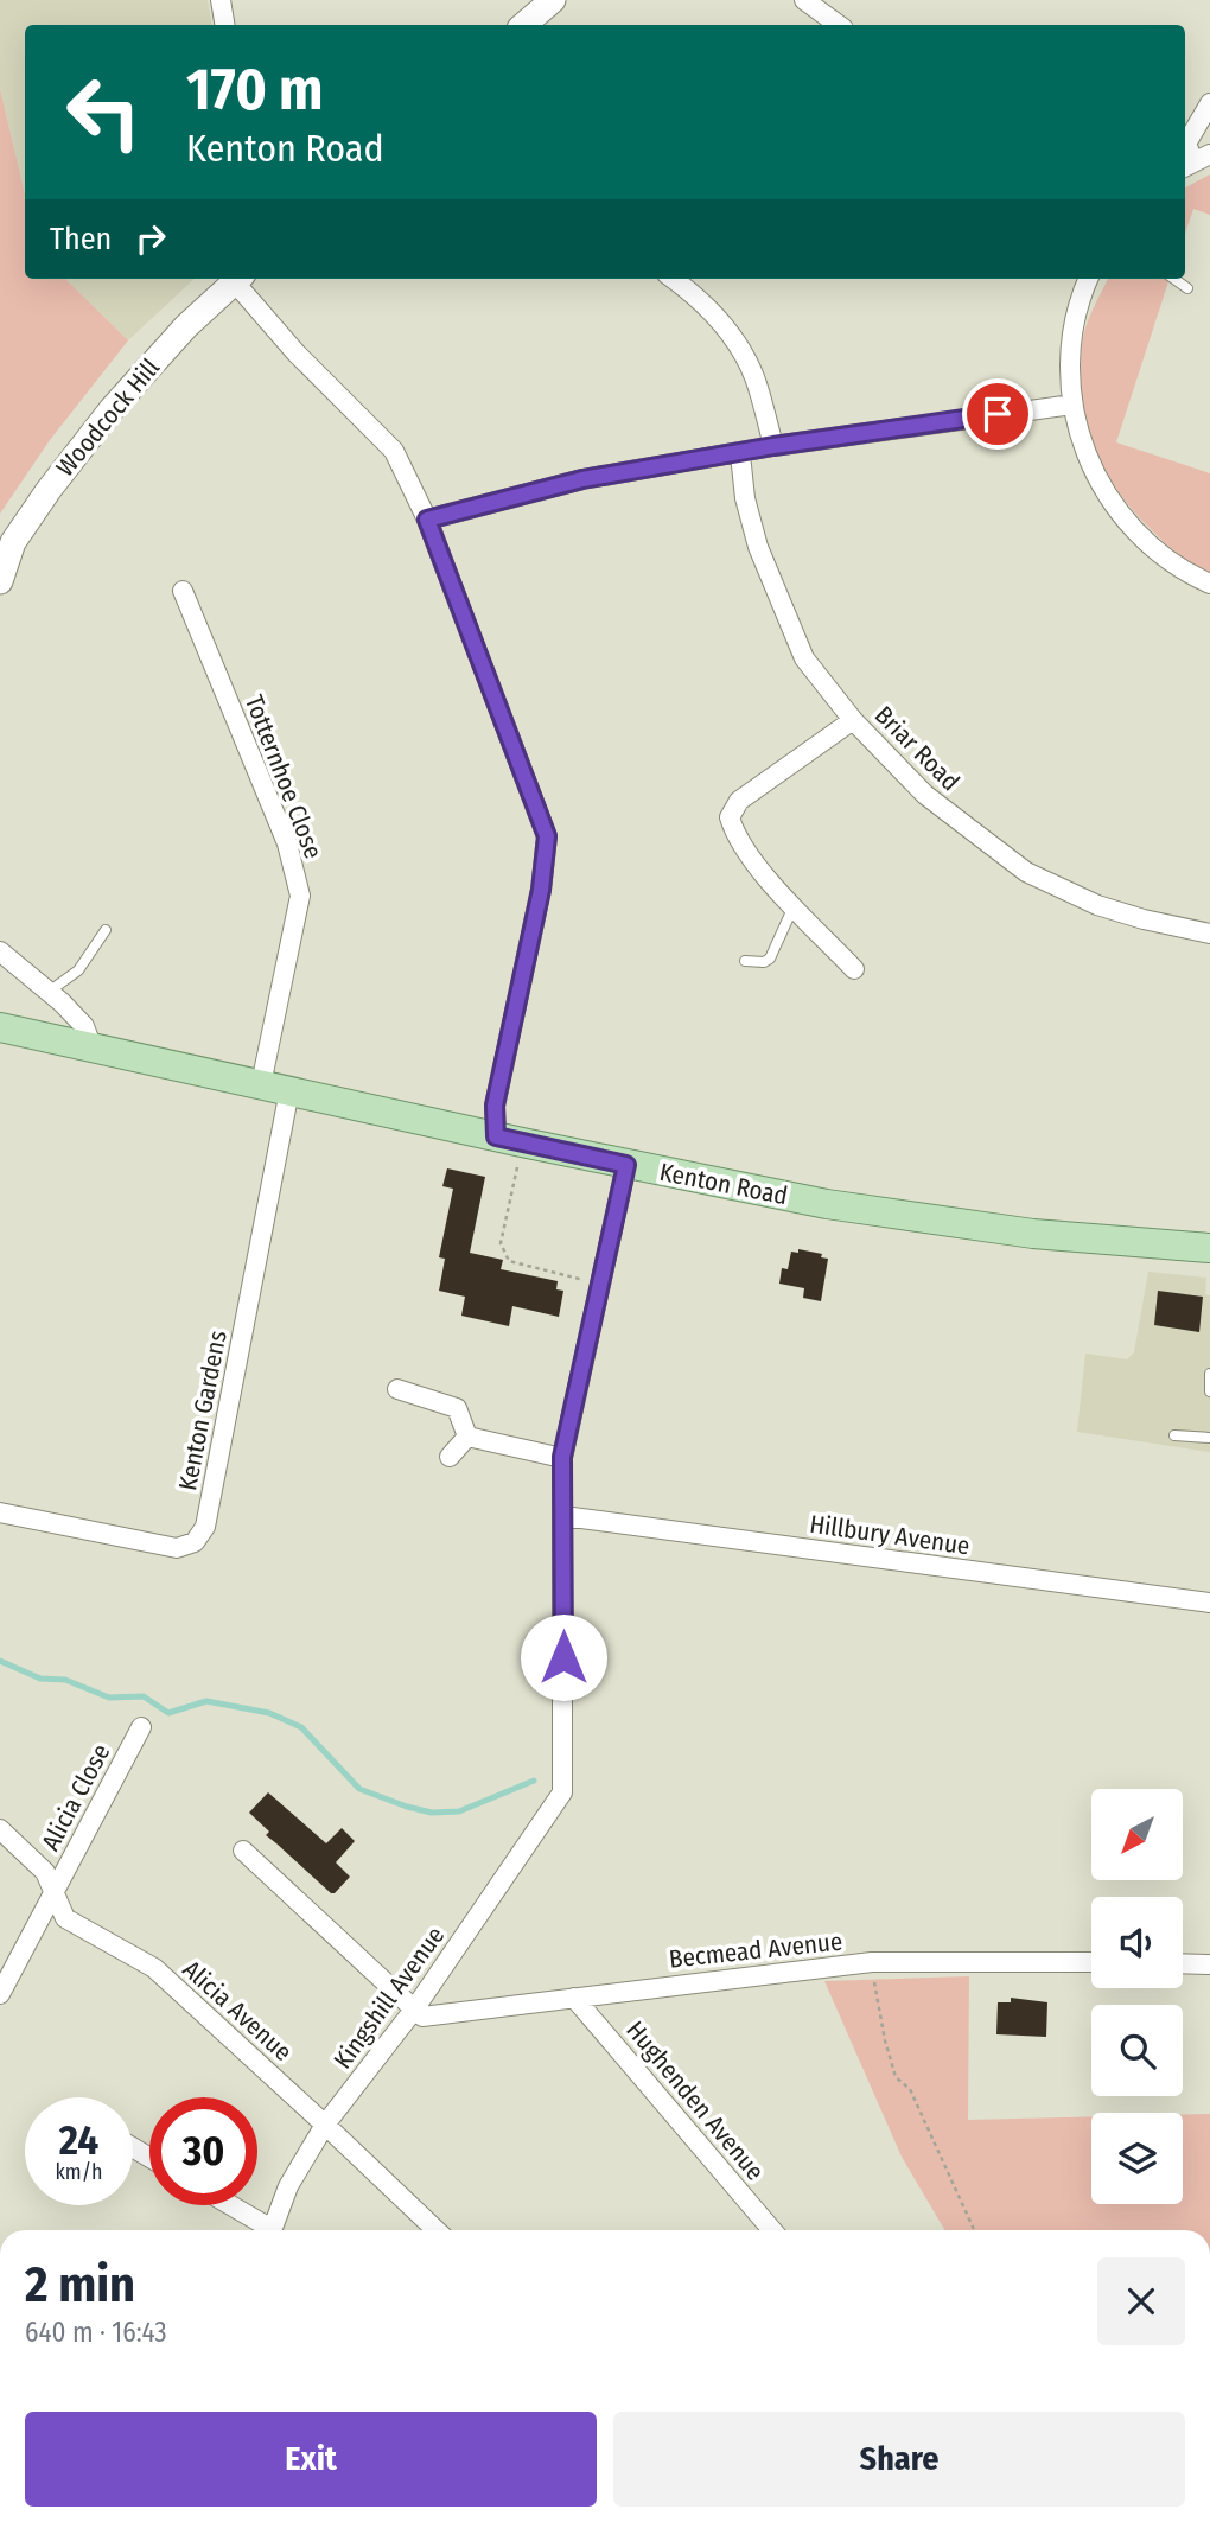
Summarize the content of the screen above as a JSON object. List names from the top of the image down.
{
  "streets": {
    "main road": ["Kenton Road"],
    "street": [
      "Woodcock Hill",
      "Briar Road",
      "Totternhoe Close",
      "Kenton Gardens",
      "Hillbury Avenue",
      "Alicia Close",
      "Becmead Avenue",
      "Kingshill Avenue",
      "Alicia Avenue",
      "Hughenden Avenue"
    ]
  },
  "crossings": [
    ["Totternhoe Close", "Kenton Road"],
    ["Kenton Road", "Kenton Gardens"],
    ["Hillbury Avenue", "Kingshill Avenue"],
    ["Alicia Close", "Alicia Avenue"],
    ["Becmead Avenue", "Kingshill Avenue"],
    ["Becmead Avenue", "Hughenden Avenue"],
    ["Kingshill Avenue", "Alicia Avenue"]
  ],
  "north": "bottom left",
  "page": {
    "turn": ["170 m", "Kenton Road"],
    "then": "Then",
    "speed": "24 km/h",
    "limit": "30",
    "heading": ["2 min", "640 m · 16:43"],
    "buttons": ["Exit", "Share"]
  }
}
